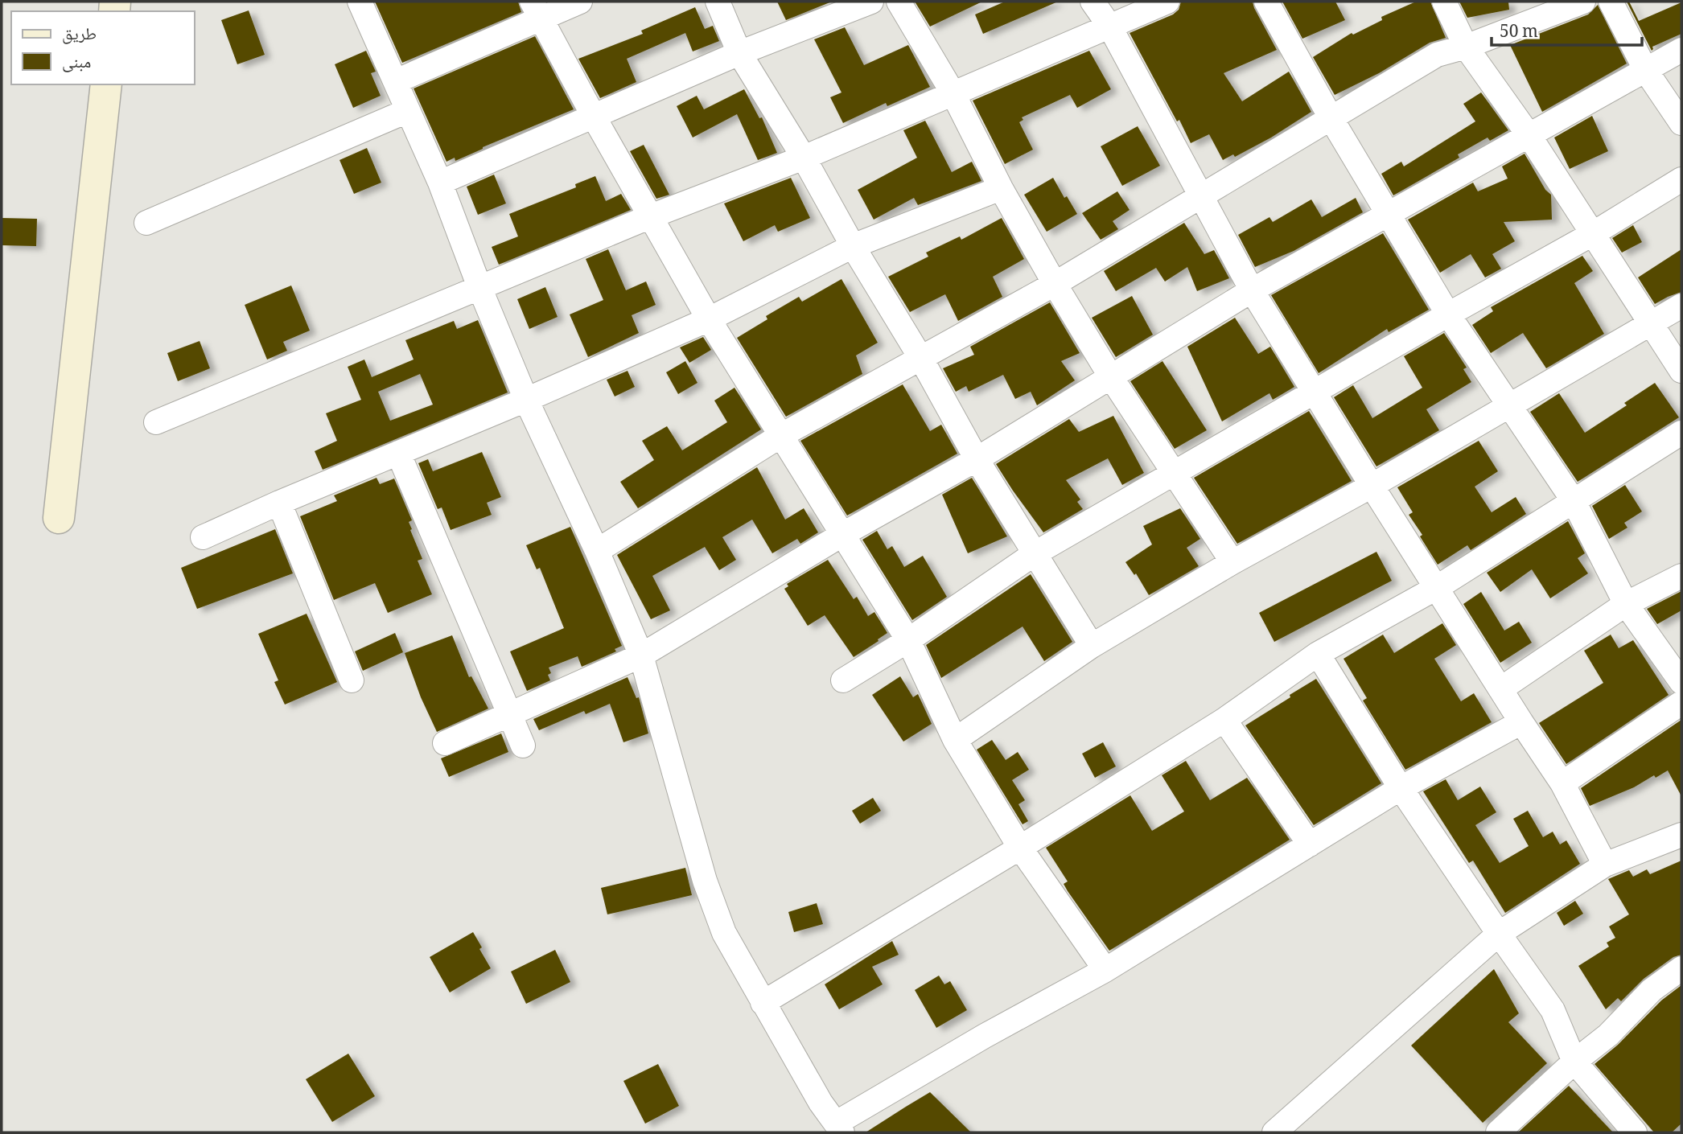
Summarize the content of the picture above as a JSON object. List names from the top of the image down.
{
  "legend": ["طريق", "مبنى"],
  "scale_bar": "50 m"
}
